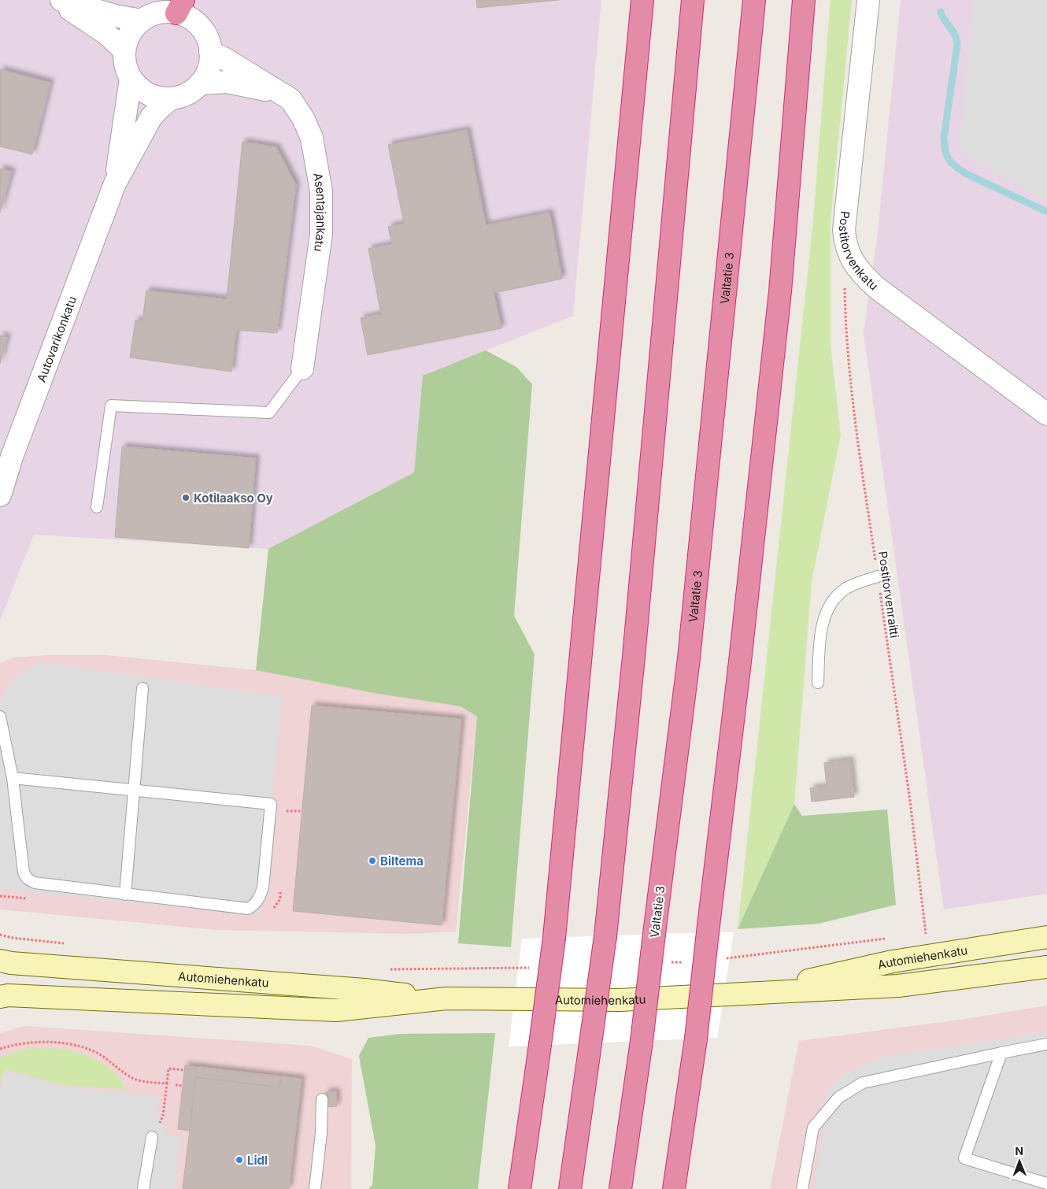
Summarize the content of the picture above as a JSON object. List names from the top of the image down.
{
  "streets": {
    "highway": ["Valtatie 3"],
    "main road": ["Automiehenkatu"],
    "street": ["Asentajankatu", "Postitorvenkatu", "Autovarikonkatu"],
    "path": ["Postitorvenraitti"]
  },
  "crossings": [
    ["Asentajankatu", "Autovarikonkatu"],
    ["Postitorvenkatu", "Postitorvenraitti"]
  ],
  "places": ["Kotilaakso Oy", "Biltema", "Lidl"],
  "north": "top"
}
